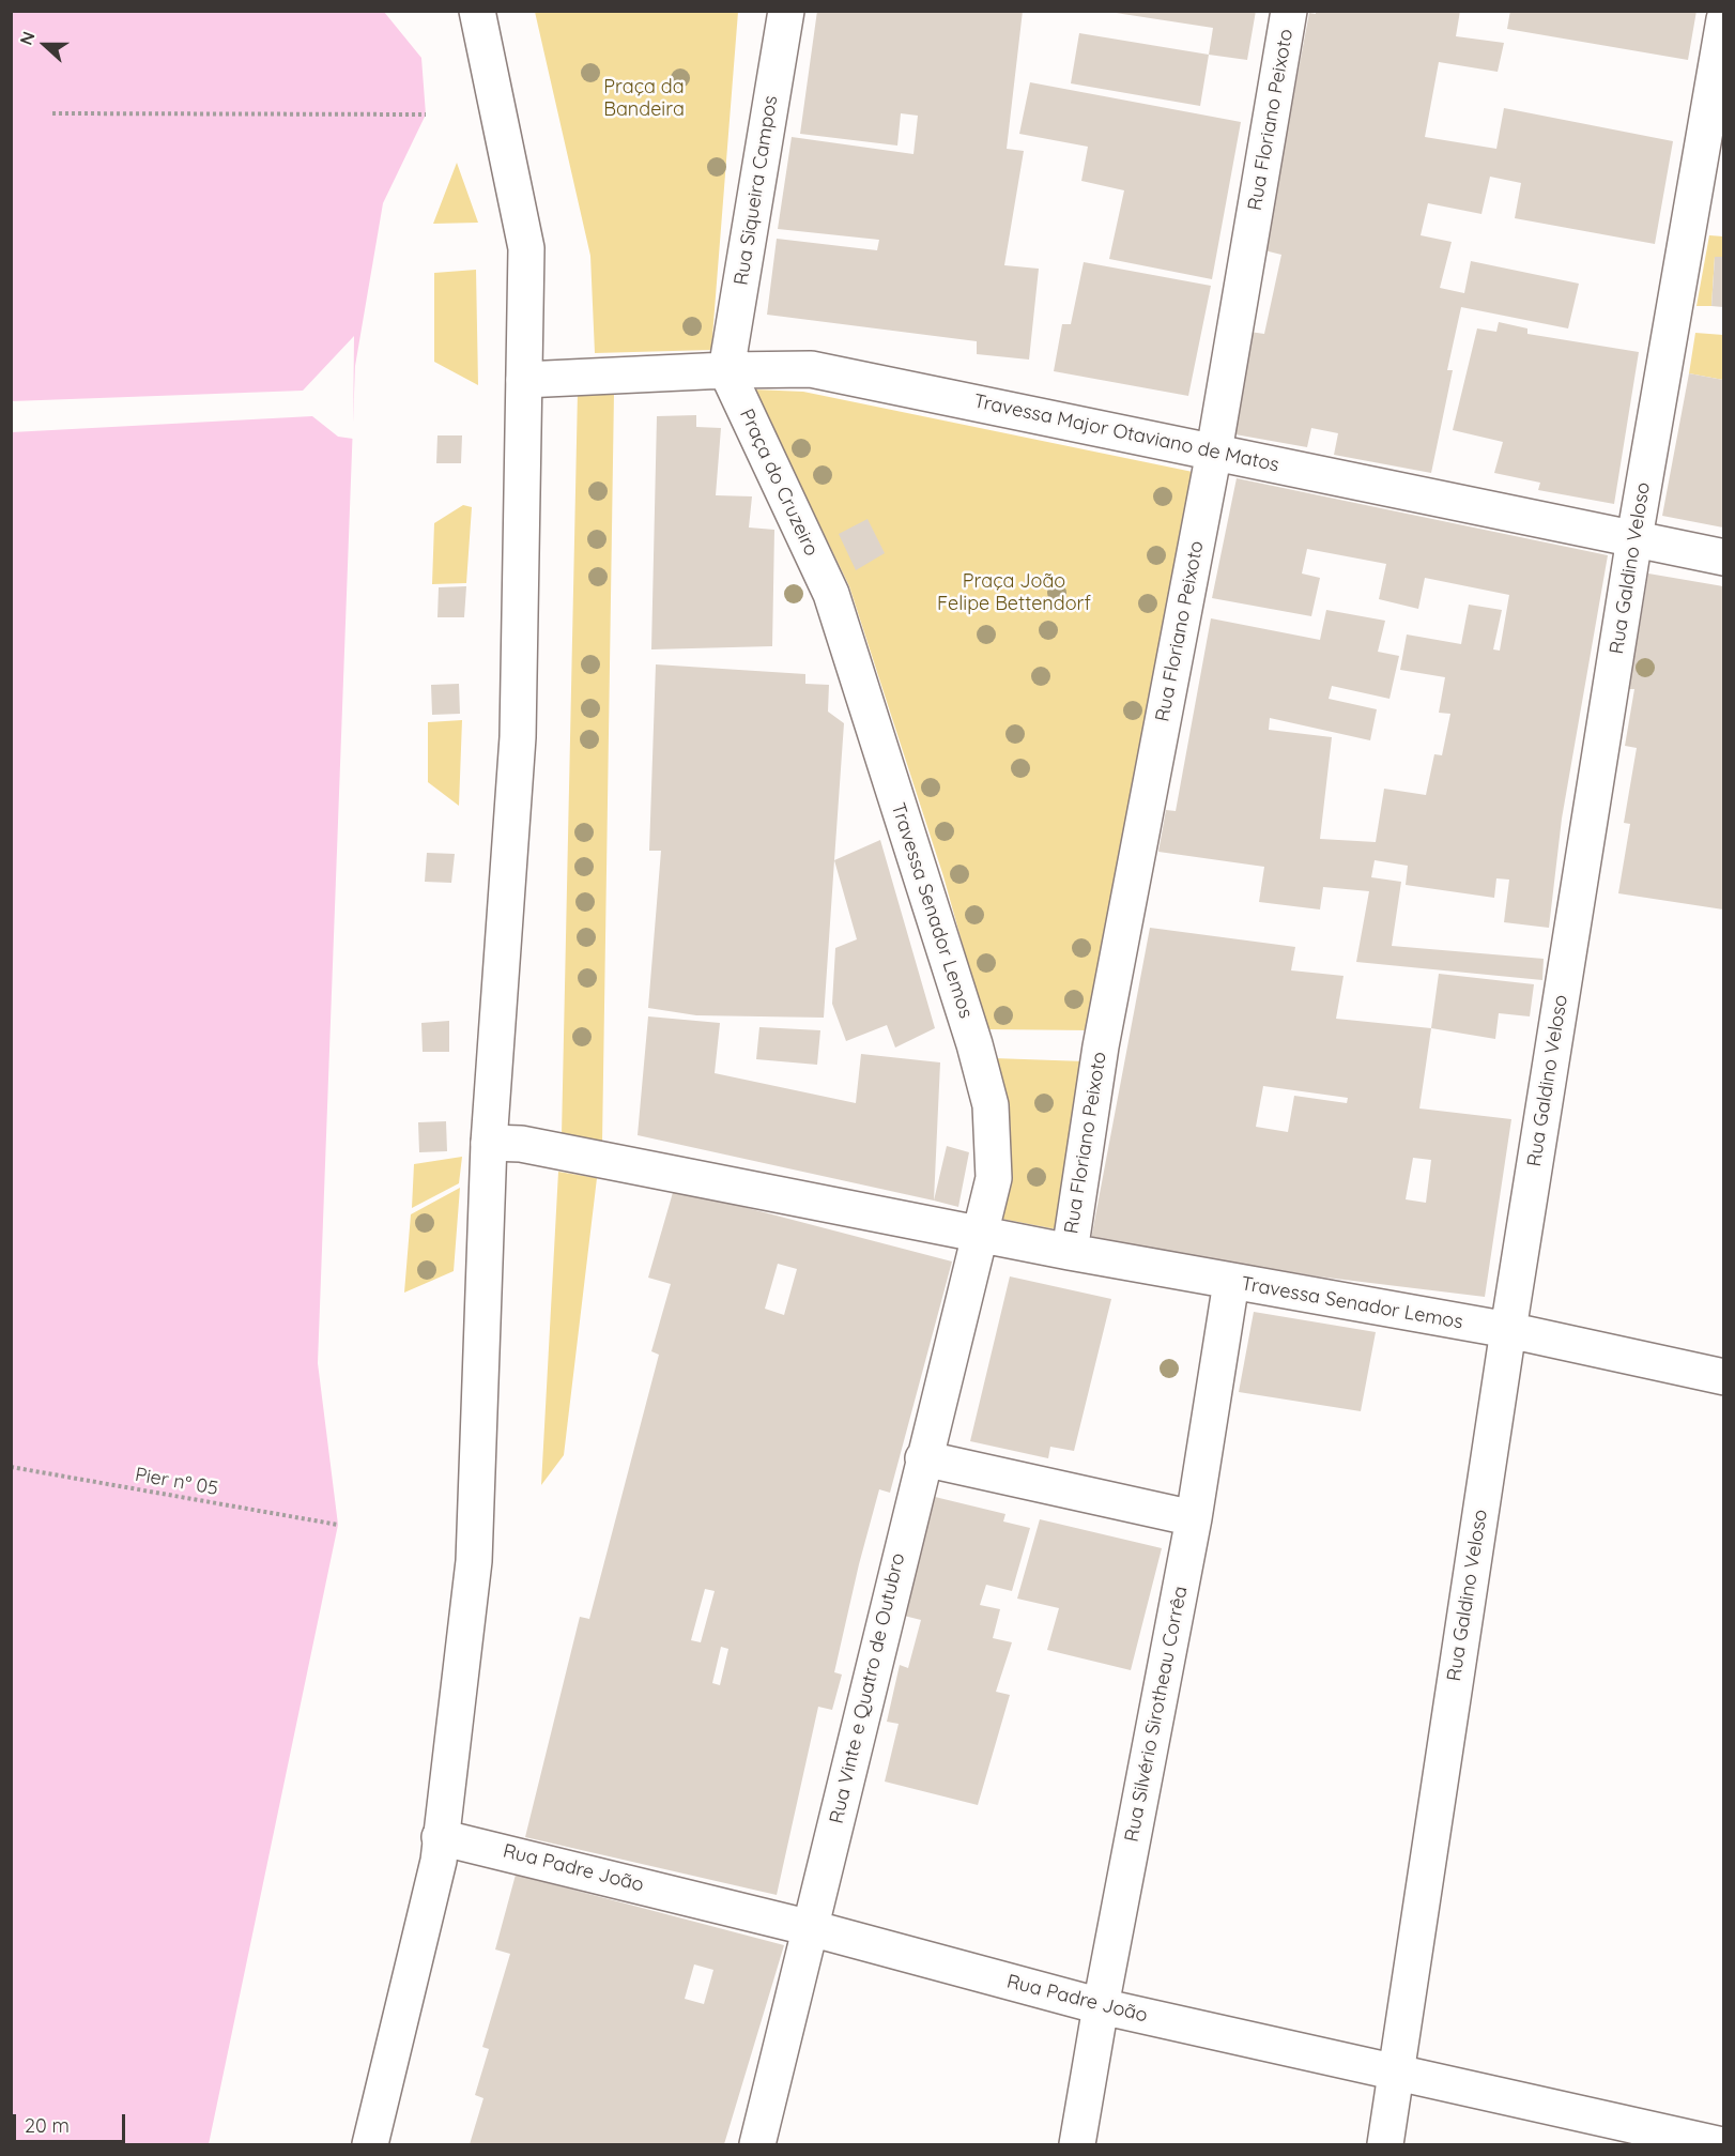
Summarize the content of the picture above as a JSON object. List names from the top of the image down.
{
  "streets": {
    "street": [
      "Rua Floriano Peixoto",
      "Rua Siqueira Campos",
      "Travessa Major Otaviano de Matos",
      "Praça do Cruzeiro",
      "Rua Galdino Veloso",
      "Travessa Senador Lemos",
      "Rua Vinte e Quatro de Outubro",
      "Rua Silvério Sirotheau Corrêa",
      "Rua Padre João"
    ],
    "path": ["Pier n° 05"]
  },
  "crossings": [
    ["Rua Floriano Peixoto", "Travessa Major Otaviano de Matos"],
    ["Rua Floriano Peixoto", "Travessa Senador Lemos"],
    ["Rua Siqueira Campos", "Travessa Major Otaviano de Matos"],
    ["Rua Siqueira Campos", "Praça do Cruzeiro"],
    ["Travessa Major Otaviano de Matos", "Praça do Cruzeiro"],
    ["Travessa Major Otaviano de Matos", "Rua Galdino Veloso"],
    ["Praça do Cruzeiro", "Travessa Senador Lemos"],
    ["Rua Galdino Veloso", "Travessa Senador Lemos"],
    ["Rua Galdino Veloso", "Rua Padre João"],
    ["Travessa Senador Lemos", "Rua Vinte e Quatro de Outubro"],
    ["Travessa Senador Lemos", "Rua Silvério Sirotheau Corrêa"],
    ["Rua Vinte e Quatro de Outubro", "Rua Padre João"],
    ["Rua Silvério Sirotheau Corrêa", "Rua Padre João"]
  ],
  "parks": ["Praça da Bandeira", "Praça João Felipe Bettendorf"],
  "scale_bar": "20 m",
  "north": "left"
}
